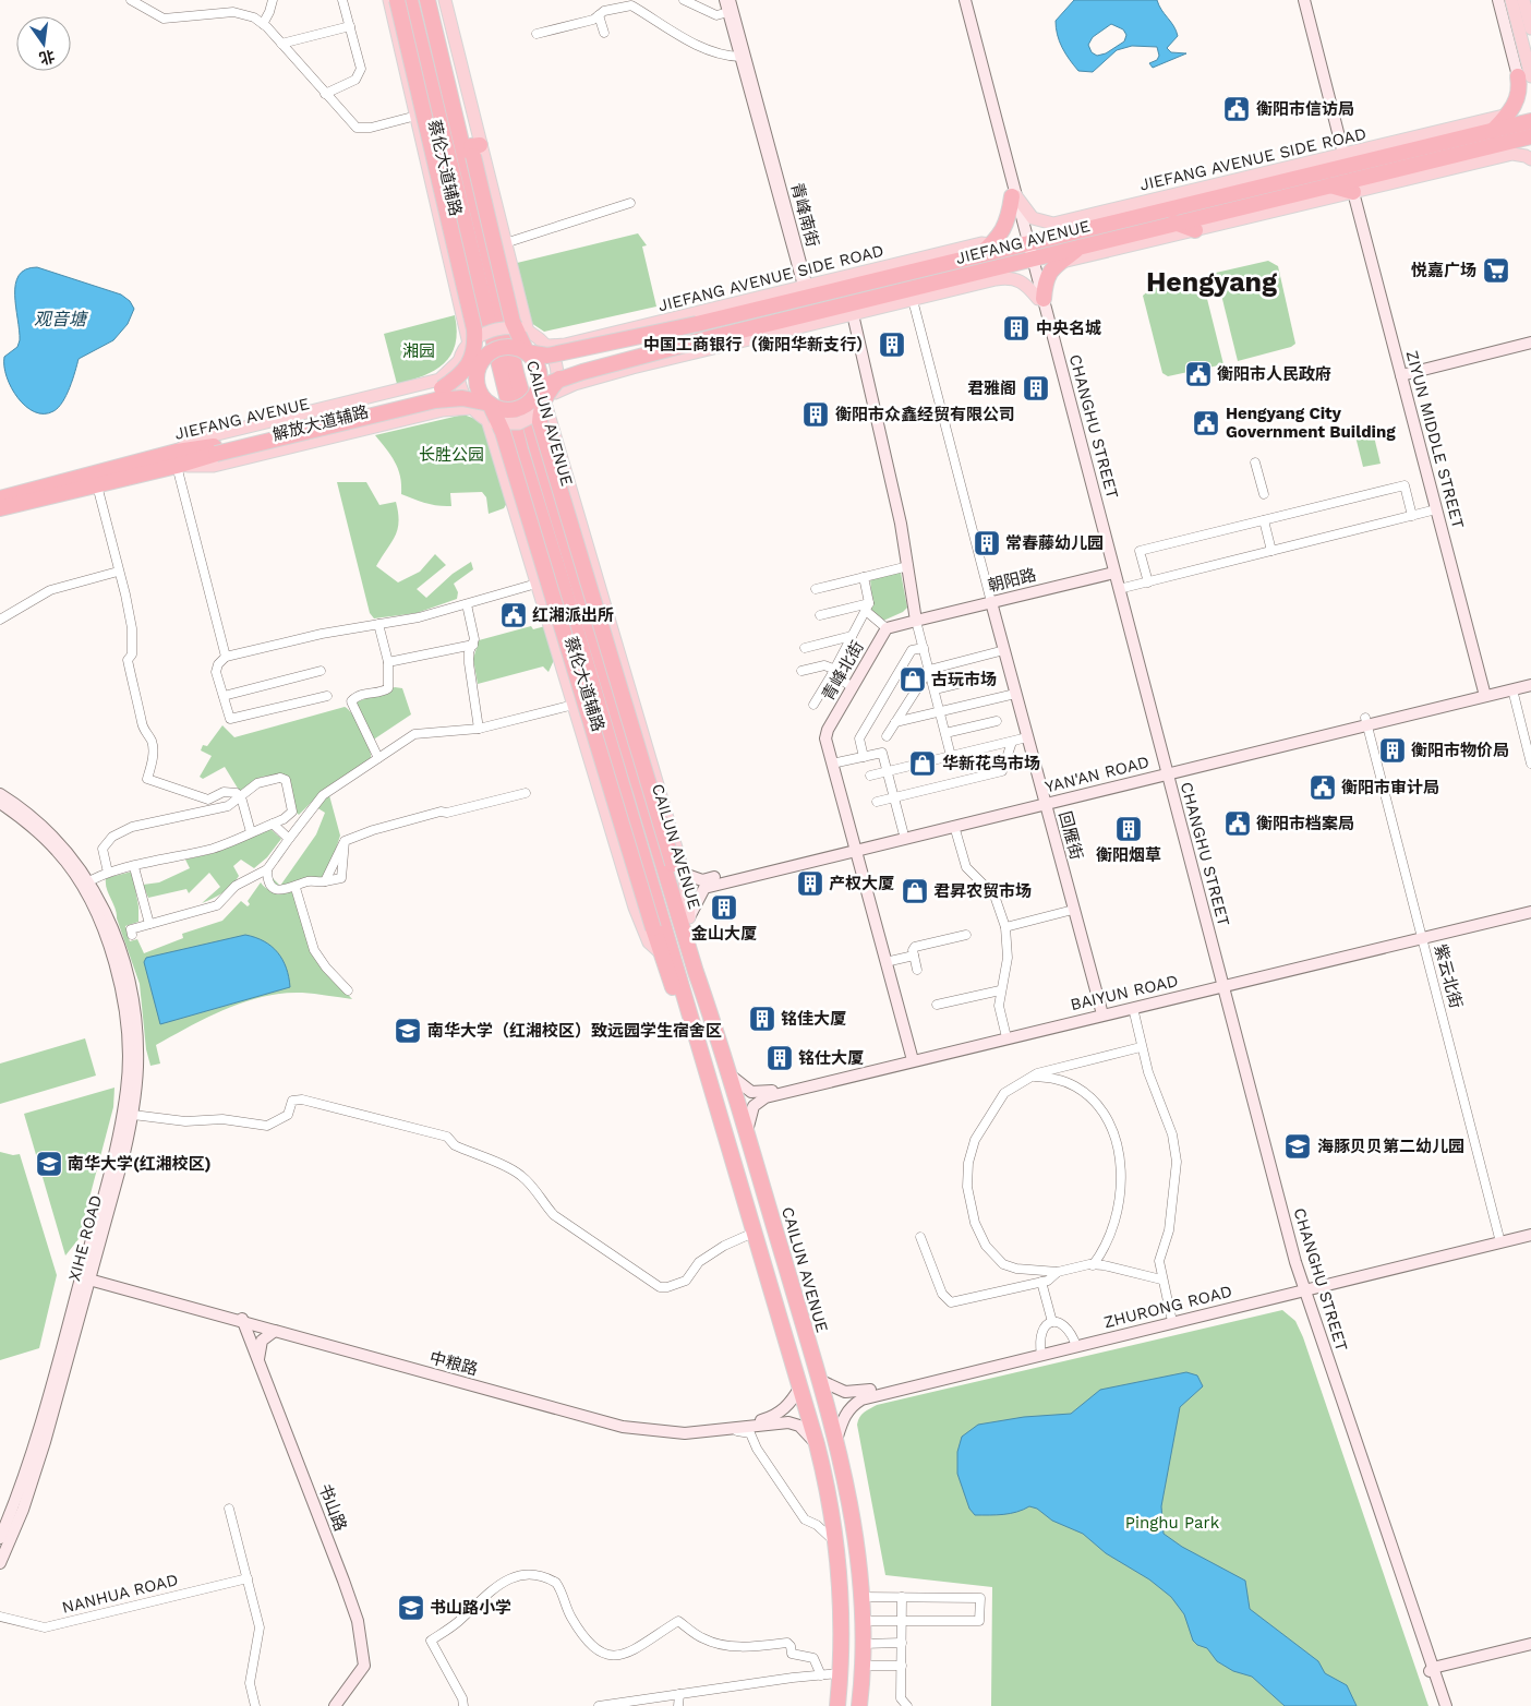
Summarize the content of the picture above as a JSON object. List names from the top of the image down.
{
  "streets": {
    "highway": ["JIEFANG AVENUE", "CAILUN AVENUE"],
    "main road": [
      "JIEFANG AVENUE SIDE ROAD",
      "蔡伦大道辅路",
      "青峰南街",
      "解放大道辅路",
      "CHANGHU STREET",
      "ZIYUN MIDDLE STREET",
      "朝阳路",
      "青峰北街",
      "YAN'AN ROAD",
      "回雁街",
      "BAIYUN ROAD",
      "XIHE ROAD",
      "ZHURONG ROAD",
      "中粮路",
      "书山路"
    ],
    "street": ["紫云北街", "NANHUA ROAD"]
  },
  "crossings": [
    ["JIEFANG AVENUE SIDE ROAD", "青峰南街"],
    ["JIEFANG AVENUE SIDE ROAD", "JIEFANG AVENUE"],
    ["JIEFANG AVENUE SIDE ROAD", "CHANGHU STREET"],
    ["青峰南街", "JIEFANG AVENUE"],
    ["JIEFANG AVENUE", "解放大道辅路"],
    ["JIEFANG AVENUE", "CHANGHU STREET"],
    ["CAILUN AVENUE", "BAIYUN ROAD"],
    ["CAILUN AVENUE", "ZHURONG ROAD"],
    ["CAILUN AVENUE", "中粮路"],
    ["CHANGHU STREET", "朝阳路"],
    ["CHANGHU STREET", "YAN'AN ROAD"],
    ["CHANGHU STREET", "BAIYUN ROAD"],
    ["CHANGHU STREET", "ZHURONG ROAD"],
    ["ZIYUN MIDDLE STREET", "YAN'AN ROAD"],
    ["朝阳路", "回雁街"],
    ["青峰北街", "YAN'AN ROAD"],
    ["青峰北街", "BAIYUN ROAD"],
    ["YAN'AN ROAD", "回雁街"],
    ["YAN'AN ROAD", "紫云北街"],
    ["回雁街", "BAIYUN ROAD"],
    ["紫云北街", "BAIYUN ROAD"],
    ["紫云北街", "ZHURONG ROAD"],
    ["XIHE ROAD", "中粮路"],
    ["中粮路", "书山路"]
  ],
  "districts": ["Hengyang"],
  "water": ["观音塘"],
  "parks": ["湘园", "长胜公园", "Pinghu Park"],
  "places": {
    "public building": [
      "衡阳市信访局",
      "衡阳市人民政府",
      "Hengyang City Government Building",
      "红湘派出所",
      "衡阳市审计局",
      "衡阳市档案局"
    ],
    "supermarket": ["悦嘉广场"],
    "building": [
      "中央名城",
      "中国工商银行（衡阳华新支行）",
      "君雅阁",
      "衡阳市众鑫经贸有限公司",
      "常春藤幼儿园",
      "衡阳市物价局",
      "衡阳烟草",
      "产权大厦",
      "金山大厦",
      "铭佳大厦",
      "铭仕大厦"
    ],
    "shop": ["古玩市场", "华新花鸟市场", "君昇农贸市场"],
    "school or university": [
      "南华大学（红湘校区）致远园学生宿舍区",
      "海豚贝贝第二幼儿园",
      "南华大学(红湘校区)",
      "书山路小学"
    ]
  },
  "north": "bottom"
}
